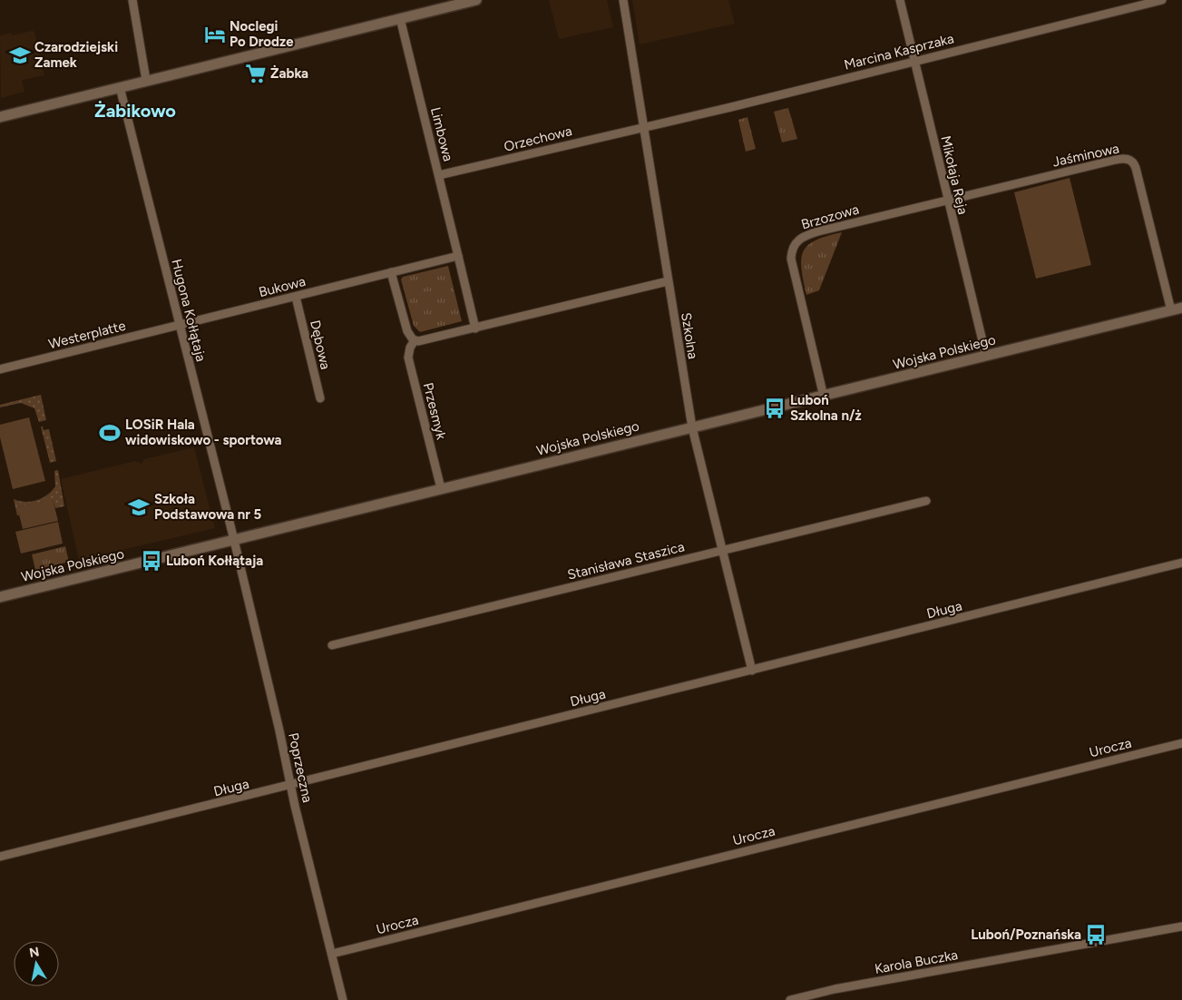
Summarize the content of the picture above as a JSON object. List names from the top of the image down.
{
  "streets": {
    "street": [
      "Marcina Kasprzaka",
      "Limbowa",
      "Orzechowa",
      "Jaśminowa",
      "Mikołaja Reja",
      "Brzozowa",
      "Bukowa",
      "Hugona Kołłątaja",
      "Westerplatte",
      "Szkolna",
      "Dębowa",
      "Wojska Polskiego",
      "Przesmyk",
      "Stanisława Staszica",
      "Długa",
      "Urocza",
      "Poprzeczna",
      "Karola Buczka"
    ]
  },
  "crossings": [
    ["Marcina Kasprzaka", "Orzechowa"],
    ["Marcina Kasprzaka", "Mikołaja Reja"],
    ["Marcina Kasprzaka", "Szkolna"],
    ["Limbowa", "Orzechowa"],
    ["Limbowa", "Bukowa"],
    ["Orzechowa", "Szkolna"],
    ["Jaśminowa", "Mikołaja Reja"],
    ["Jaśminowa", "Brzozowa"],
    ["Jaśminowa", "Wojska Polskiego"],
    ["Mikołaja Reja", "Brzozowa"],
    ["Mikołaja Reja", "Wojska Polskiego"],
    ["Brzozowa", "Wojska Polskiego"],
    ["Bukowa", "Hugona Kołłątaja"],
    ["Bukowa", "Westerplatte"],
    ["Bukowa", "Dębowa"],
    ["Hugona Kołłątaja", "Westerplatte"],
    ["Hugona Kołłątaja", "Wojska Polskiego"],
    ["Hugona Kołłątaja", "Poprzeczna"],
    ["Szkolna", "Wojska Polskiego"],
    ["Szkolna", "Stanisława Staszica"],
    ["Szkolna", "Długa"],
    ["Wojska Polskiego", "Przesmyk"],
    ["Wojska Polskiego", "Poprzeczna"],
    ["Długa", "Poprzeczna"],
    ["Urocza", "Poprzeczna"]
  ],
  "districts": ["Żabikowo"],
  "places": {
    "hotel": ["Noclegi Po Drodze"],
    "school or university": ["Czarodziejski Zamek", "Szkoła Podstawowa nr 5"],
    "supermarket": ["Żabka"],
    "bus stop": ["Luboń Szkolna n/ż", "Luboń Kołłątaja", "Luboń/Poznańska"],
    "sports": ["LOSiR Hala widowiskowo - sportowa"]
  },
  "north": "top"
}
